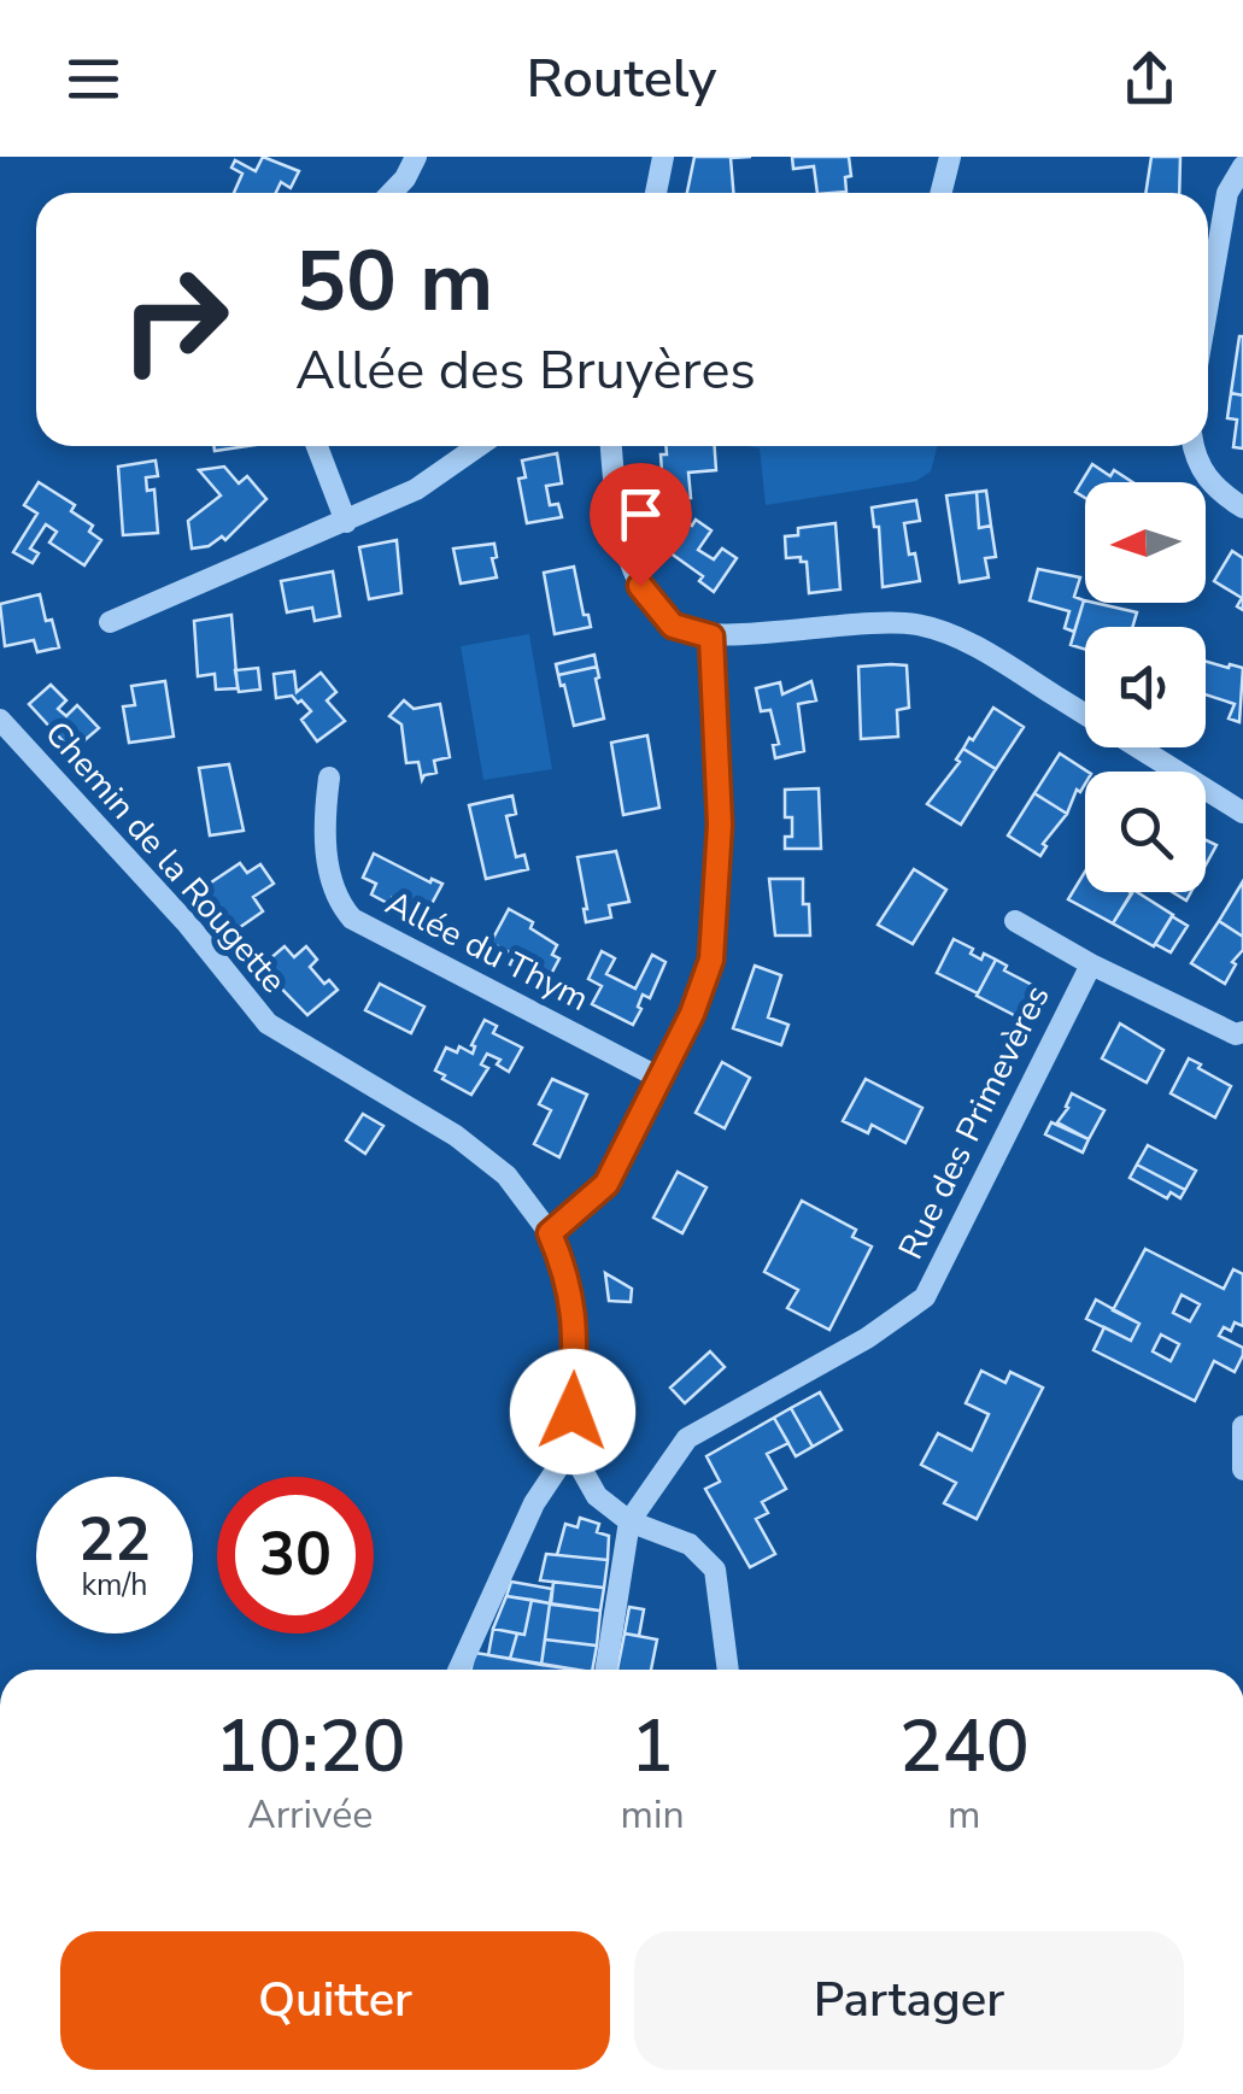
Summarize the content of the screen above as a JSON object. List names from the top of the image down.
{
  "streets": {
    "street": ["Chemin de la Rougette", "Allée du Thym", "Rue des Primevères"]
  },
  "north": "left",
  "page": {
    "header": "Routely",
    "turn": ["50 m", "Allée des Bruyères"],
    "speed": "22 km/h",
    "limit": "30",
    "eta": [
      "10:20",
      "Arrivée",
      "1",
      "min",
      "240",
      "m"
    ],
    "buttons": ["Quitter", "Partager"]
  }
}
